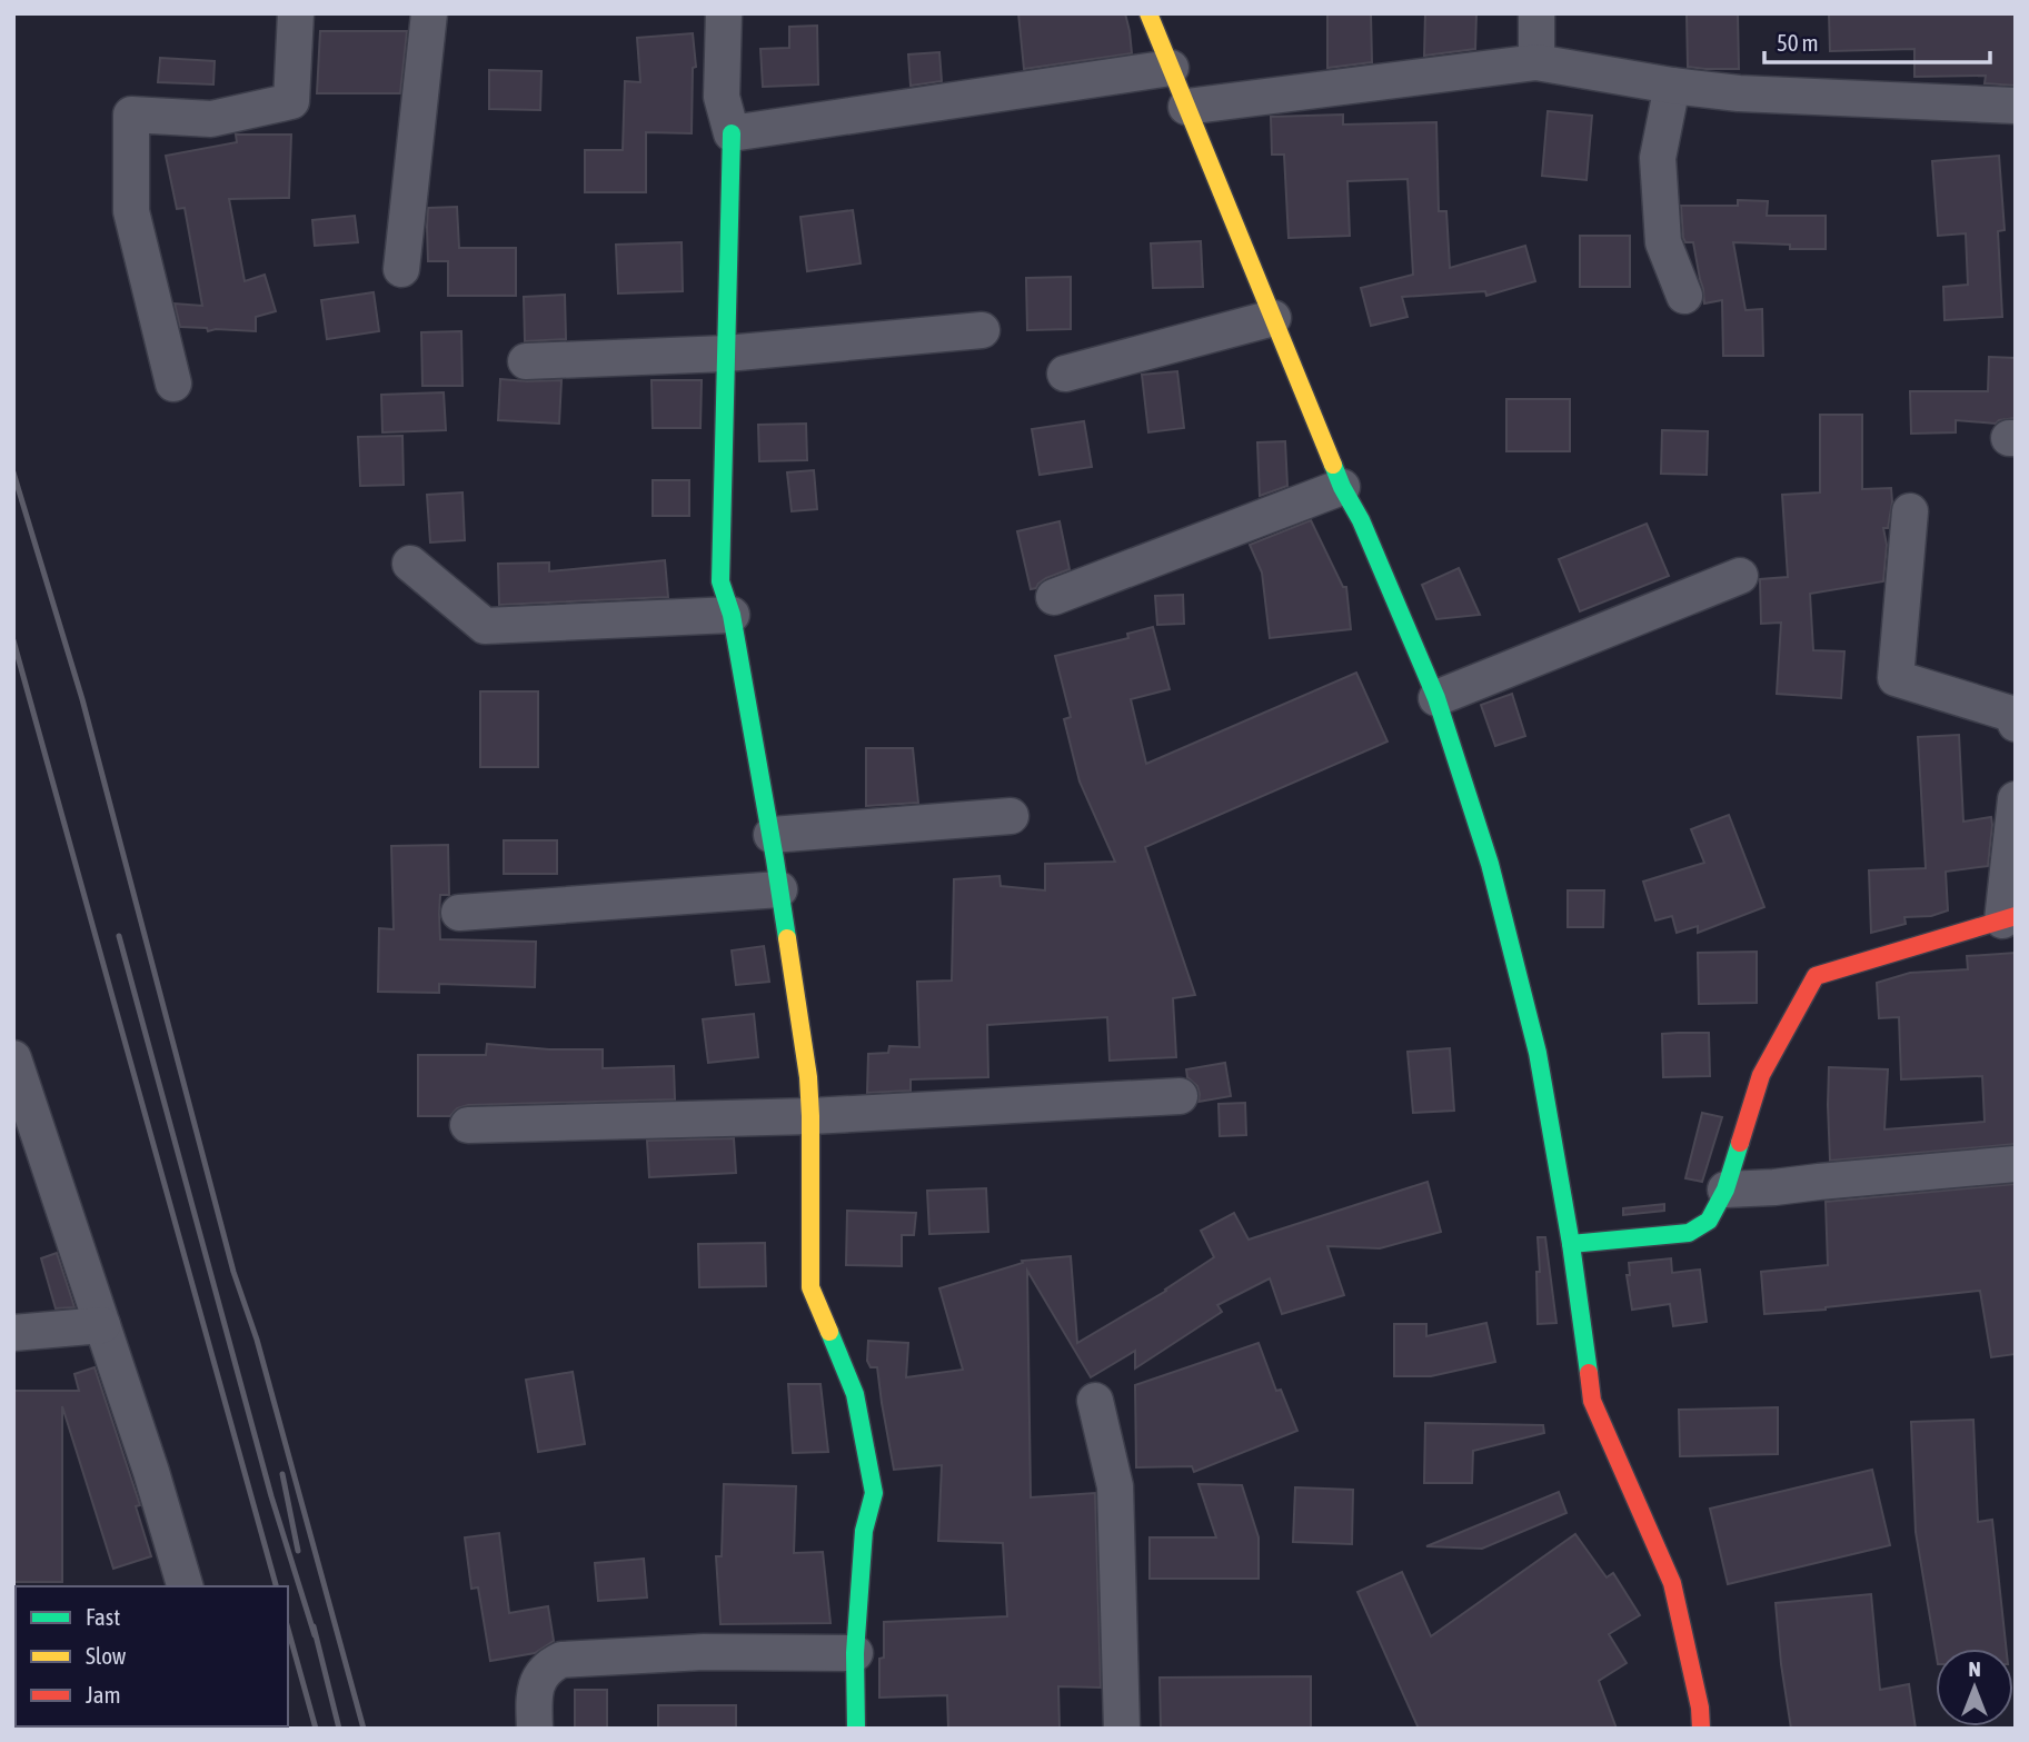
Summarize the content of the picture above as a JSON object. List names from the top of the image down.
{
  "legend": ["Fast", "Slow", "Jam"],
  "scale_bar": "50 m",
  "north": "top"
}
